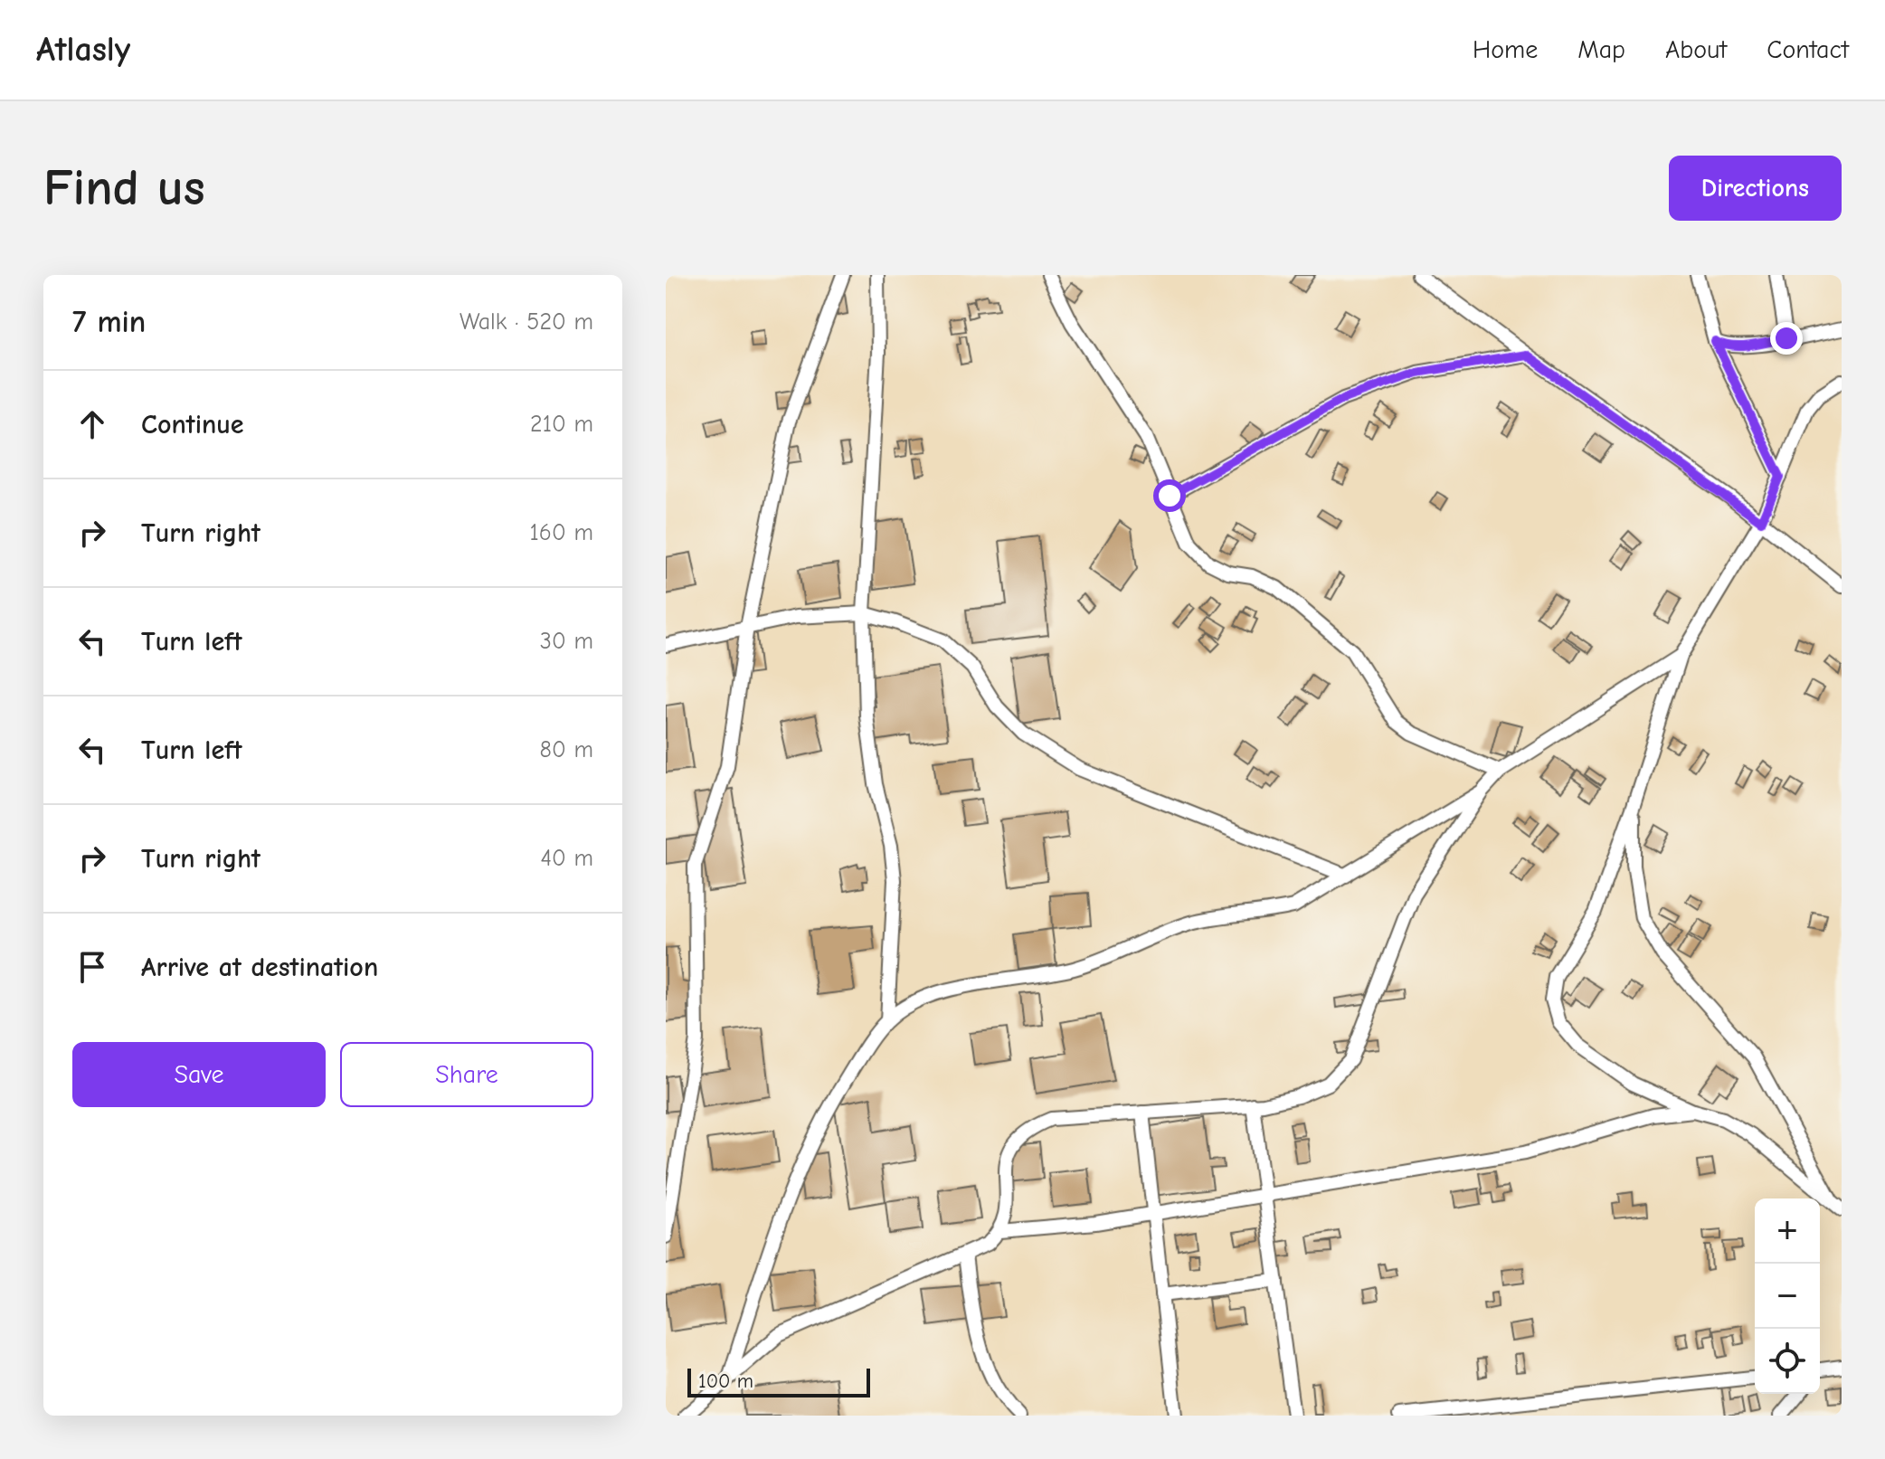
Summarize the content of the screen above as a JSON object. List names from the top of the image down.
{
  "scale_bar": "100 m",
  "page": {
    "header": "Atlasly",
    "nav": [
      "Home",
      "Map",
      "About",
      "Contact"
    ],
    "buttons": [
      "Directions",
      ["Save", "Share"]
    ],
    "title": "Find us",
    "heading": ["7 min", "Walk · 520 m"],
    "list": [
      ["Continue", "210 m"],
      ["Turn right", "160 m"],
      ["Turn left", "30 m"],
      ["Turn left", "80 m"],
      ["Turn right", "40 m"],
      "Arrive at destination"
    ],
    "map_buttons": ["+", "−"],
    "scale": "100 m"
  }
}
